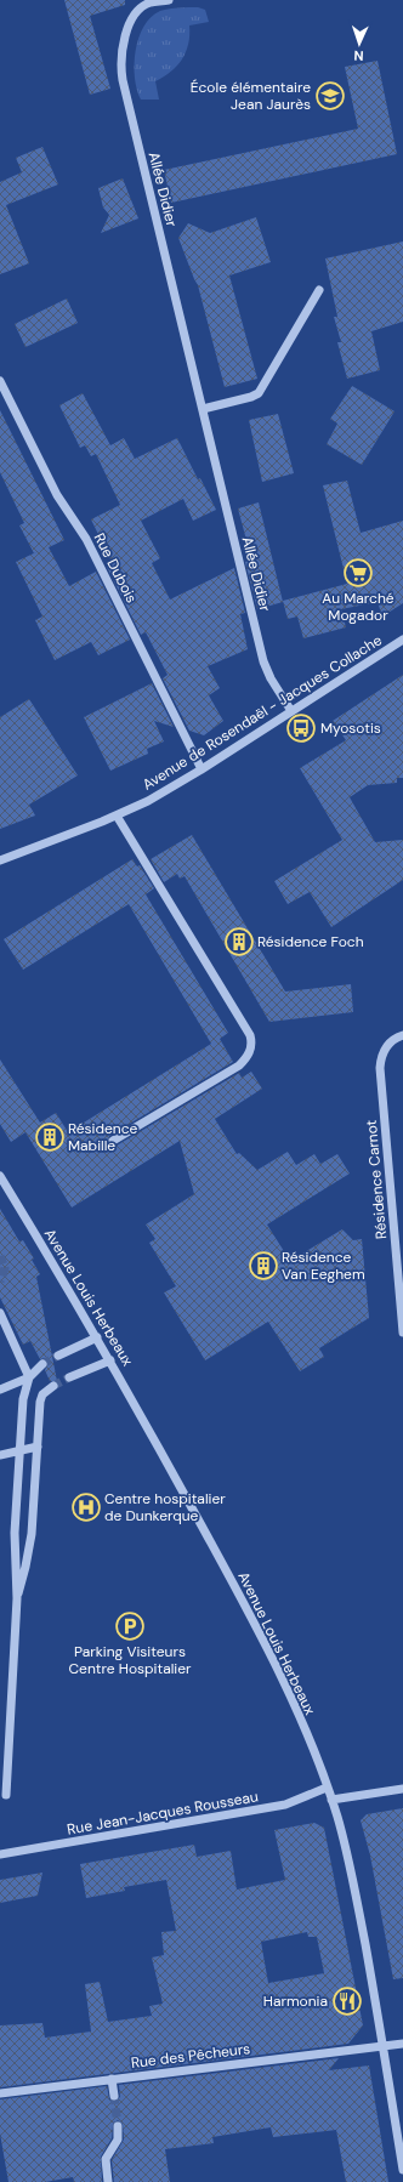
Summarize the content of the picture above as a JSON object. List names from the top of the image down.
{
  "streets": {
    "street": [
      "Allée Didier",
      "Rue Dubois",
      "Avenue de Rosendaël - Jacques Collache",
      "Résidence Carnot",
      "Avenue Louis Herbeaux",
      "Rue Jean-Jacques Rousseau",
      "Rue des Pêcheurs"
    ]
  },
  "crossings": [
    ["Allée Didier", "Avenue de Rosendaël - Jacques Collache"],
    ["Rue Dubois", "Avenue de Rosendaël - Jacques Collache"],
    ["Avenue Louis Herbeaux", "Rue Jean-Jacques Rousseau"],
    ["Avenue Louis Herbeaux", "Rue des Pêcheurs"]
  ],
  "places": {
    "school or university": ["École élémentaire Jean Jaurès"],
    "supermarket": ["Au Marché Mogador"],
    "bus stop": ["Myosotis"],
    "building": ["Résidence Foch", "Résidence Mabille", "Résidence Van Eeghem"],
    "hospital": ["Centre hospitalier de Dunkerque"],
    "parking": ["Parking Visiteurs Centre Hospitalier"],
    "restaurant": ["Harmonia"]
  },
  "north": "bottom"
}
